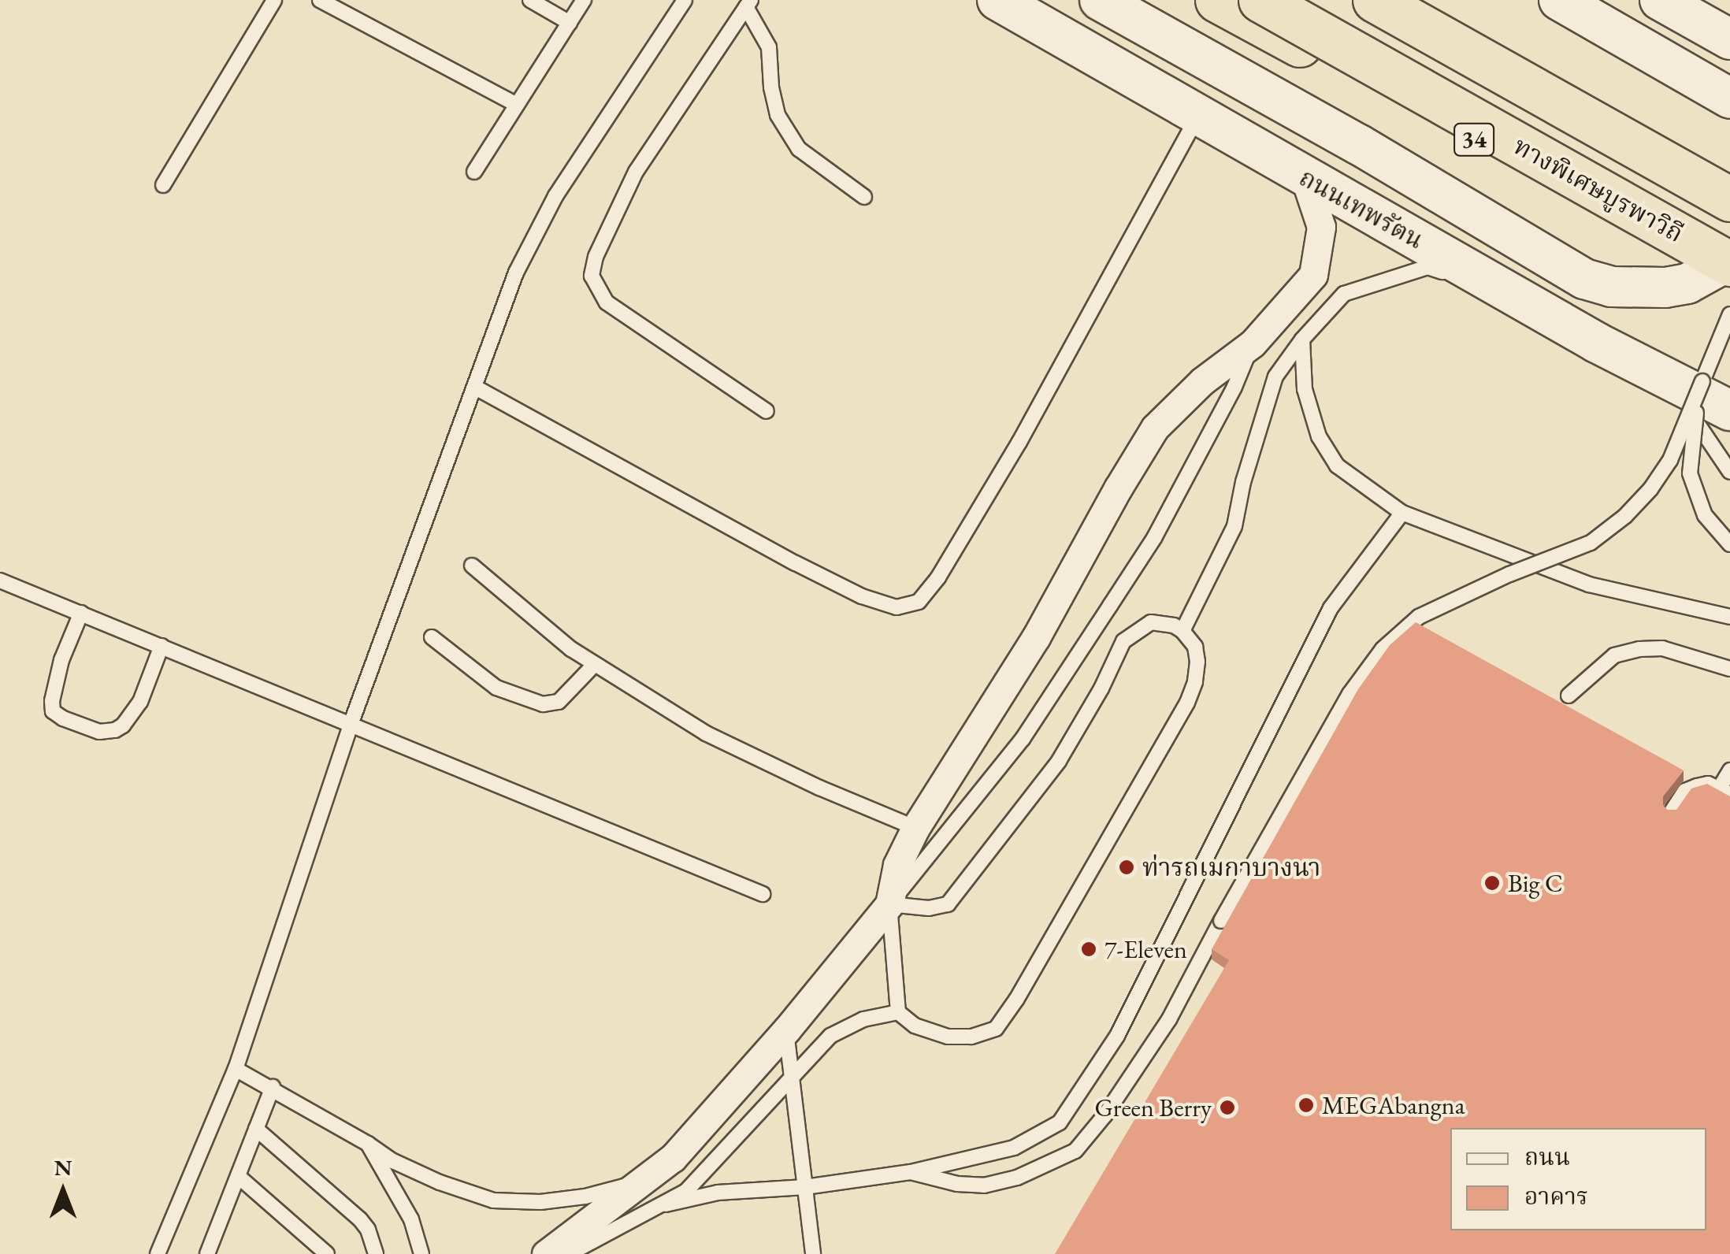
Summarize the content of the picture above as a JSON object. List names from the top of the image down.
{
  "streets": {
    "highway": ["34", "ทางพิเศษบูรพาวิถี"],
    "main road": ["ถนนเทพรัตน"]
  },
  "places": [
    "ท่ารถเมกาบางนา",
    "Big C",
    "7-Eleven",
    "MEGAbangna",
    "Green Berry"
  ],
  "legend": ["ถนน", "อาคาร"],
  "north": "top"
}
